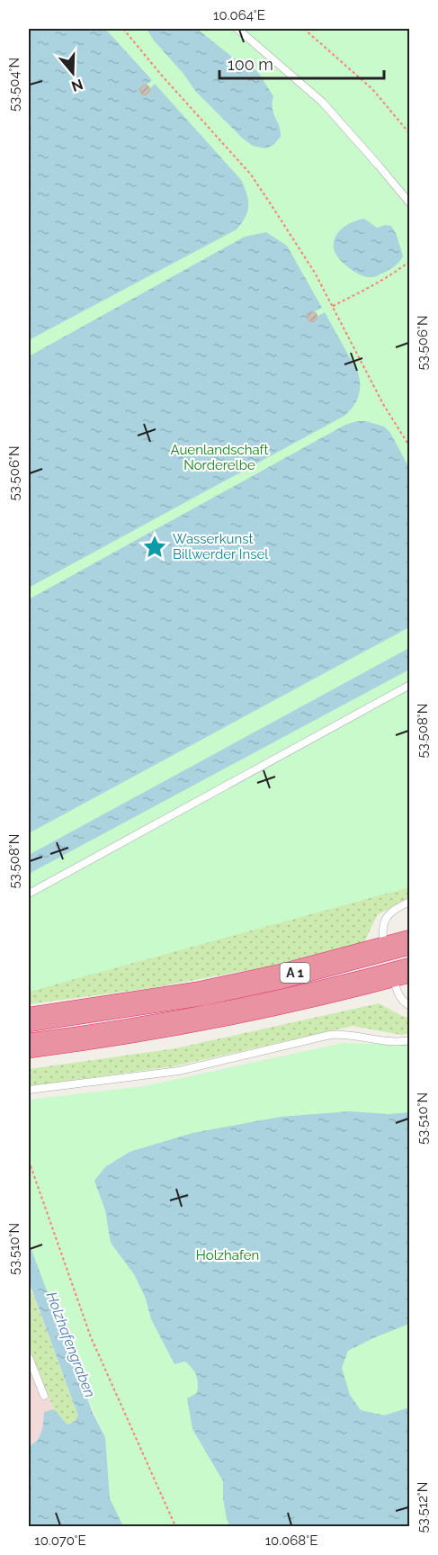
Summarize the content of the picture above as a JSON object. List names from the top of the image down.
{
  "streets": {
    "highway": ["A 1"]
  },
  "water": ["Holzhafengraben"],
  "parks": ["Auenlandschaft Norderelbe", "Holzhafen"],
  "places": {
    "place": ["Wasserkunst Billwerder Insel"]
  },
  "scale_bar": "100 m",
  "north": "bottom",
  "coordinates": [
    "10.064°E",
    "53.504°N",
    "53.506°N",
    "53.508°N",
    "53.510°N",
    "53.512°N",
    "10.070°E",
    "10.068°E"
  ]
}
